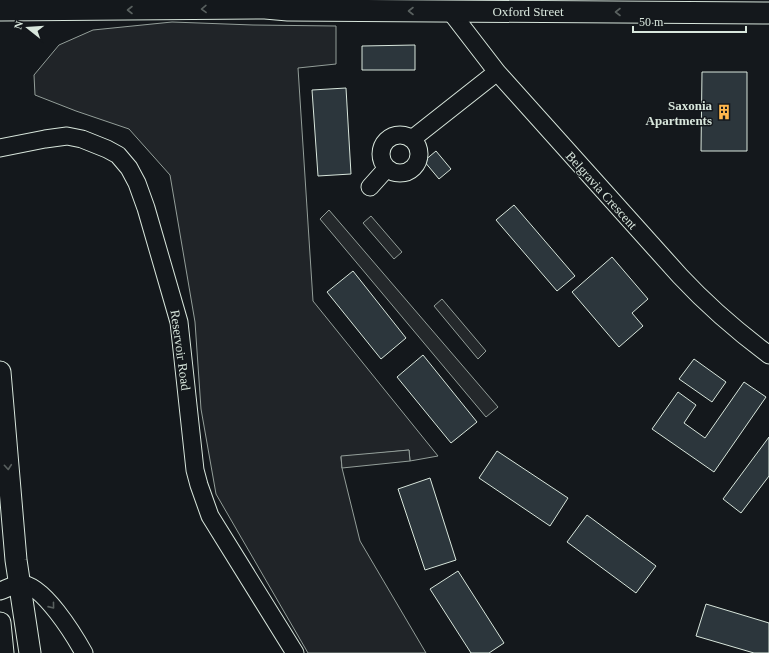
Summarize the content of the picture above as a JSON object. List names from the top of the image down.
{
  "streets": {
    "main road": ["Oxford Street"],
    "street": ["Belgravia Crescent", "Reservoir Road"]
  },
  "crossings": [
    ["Oxford Street", "Belgravia Crescent"]
  ],
  "one_way": ["Oxford Street"],
  "places": {
    "building": ["Saxonia Apartments"]
  },
  "scale_bar": "50 m",
  "north": "left"
}
